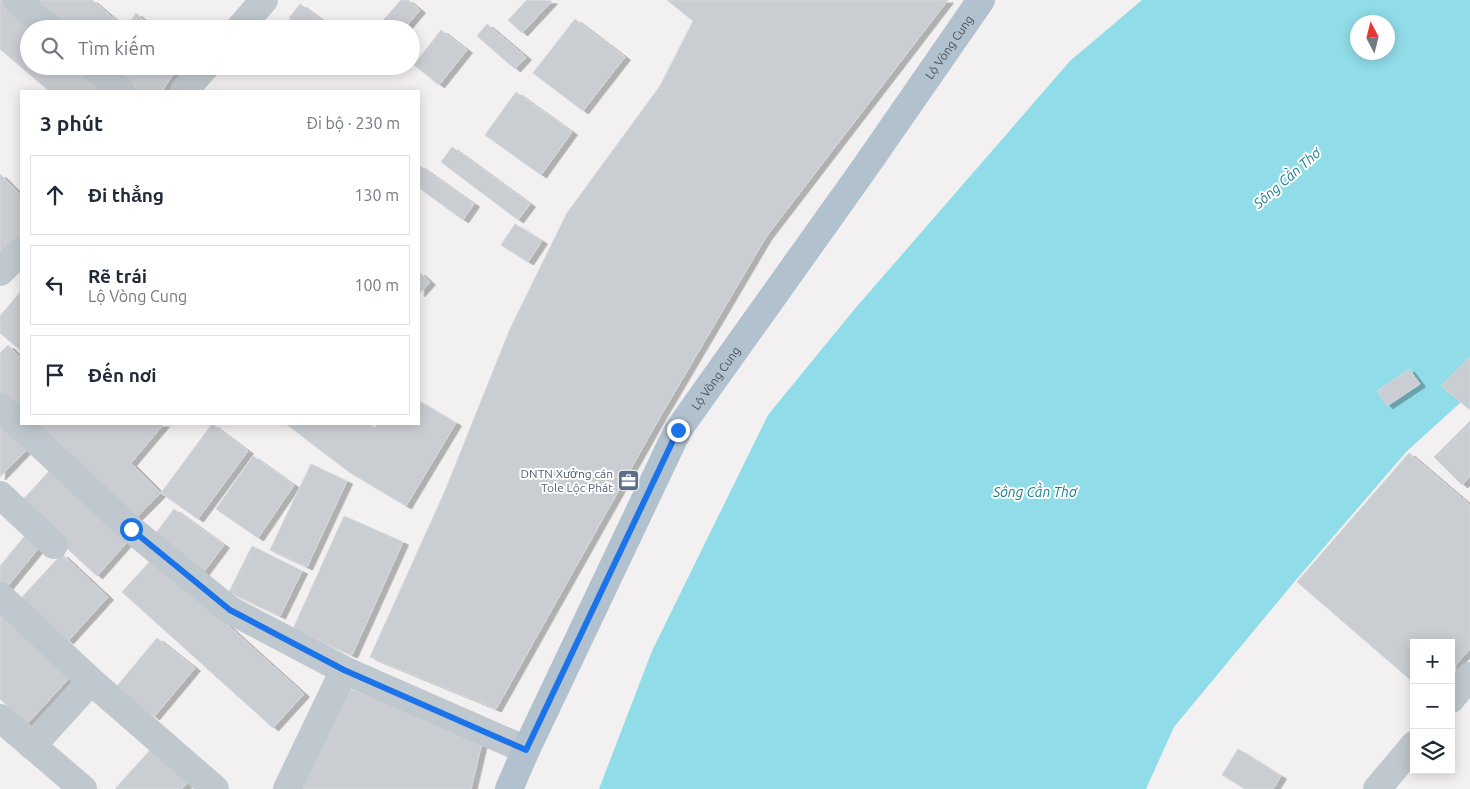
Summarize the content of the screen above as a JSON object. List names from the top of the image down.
{
  "streets": {
    "main road": ["Lộ Vòng Cung"]
  },
  "water": ["Sông Cần Thơ"],
  "places": {
    "office": ["DNTN Xưởng cán Tole Lộc Phát"]
  },
  "north": "top",
  "page": {
    "search": "Tìm kiếm",
    "heading": ["3 phút", "Đi bộ · 230 m"],
    "list": [
      ["Đi thẳng", "130 m"],
      ["Rẽ trái", "Lộ Vòng Cung", "100 m"],
      "Đến nơi"
    ],
    "map_buttons": ["+", "−"]
  }
}
